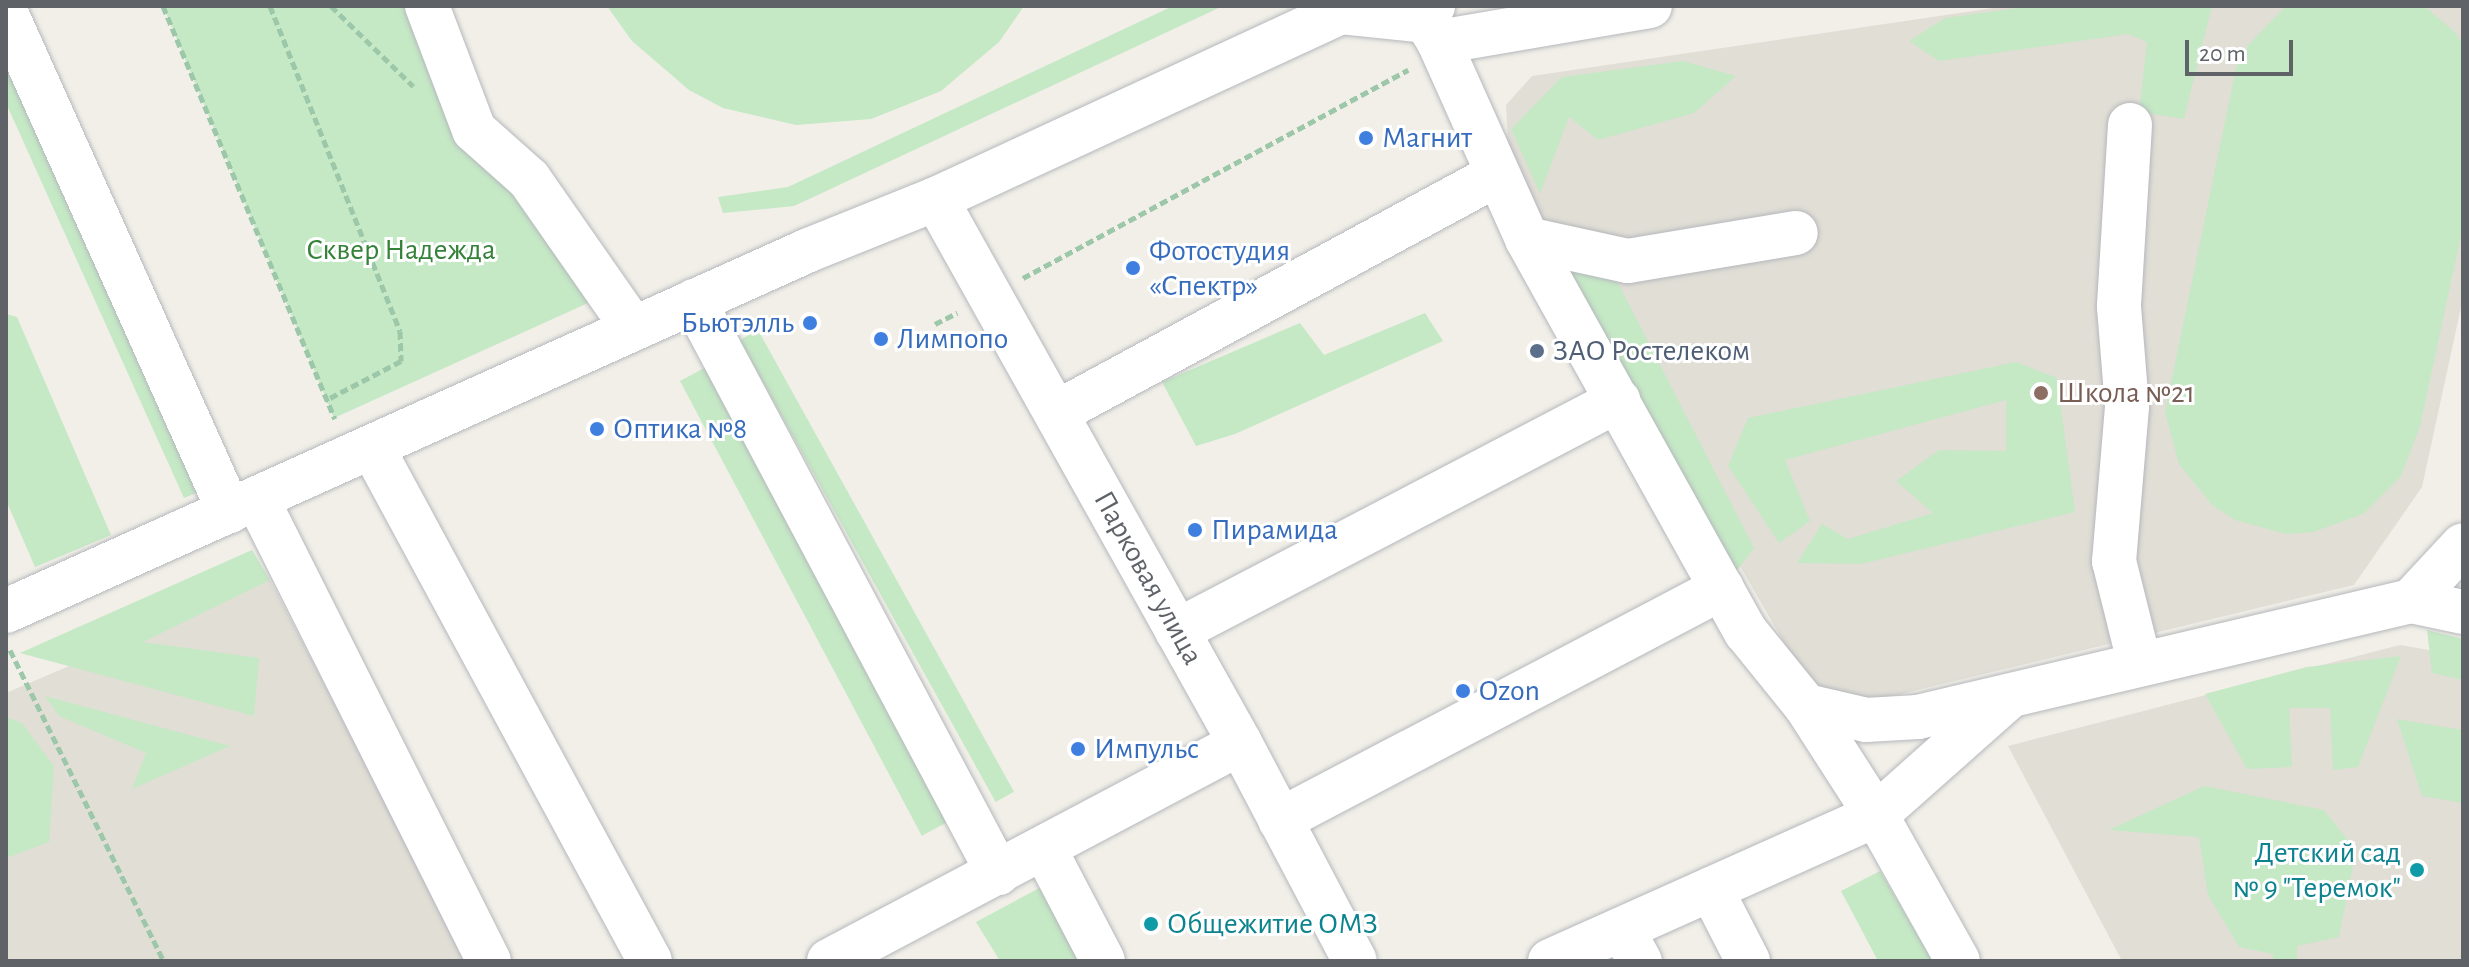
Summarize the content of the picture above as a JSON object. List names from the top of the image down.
{
  "streets": {
    "street": ["Парковая улица"]
  },
  "parks": ["Сквер Надежда"],
  "places": [
    "Магнит",
    "Фотостудия «Спектр»",
    "Бьютэлль",
    "Лимпопо",
    "ЗАО Ростелеком",
    "Школа №21",
    "Оптика №8",
    "Пирамида",
    "Ozon",
    "Импульс",
    "Детский сад № 9 \"Теремок\"",
    "Общежитие ОМЗ"
  ],
  "scale_bar": "20 m"
}
